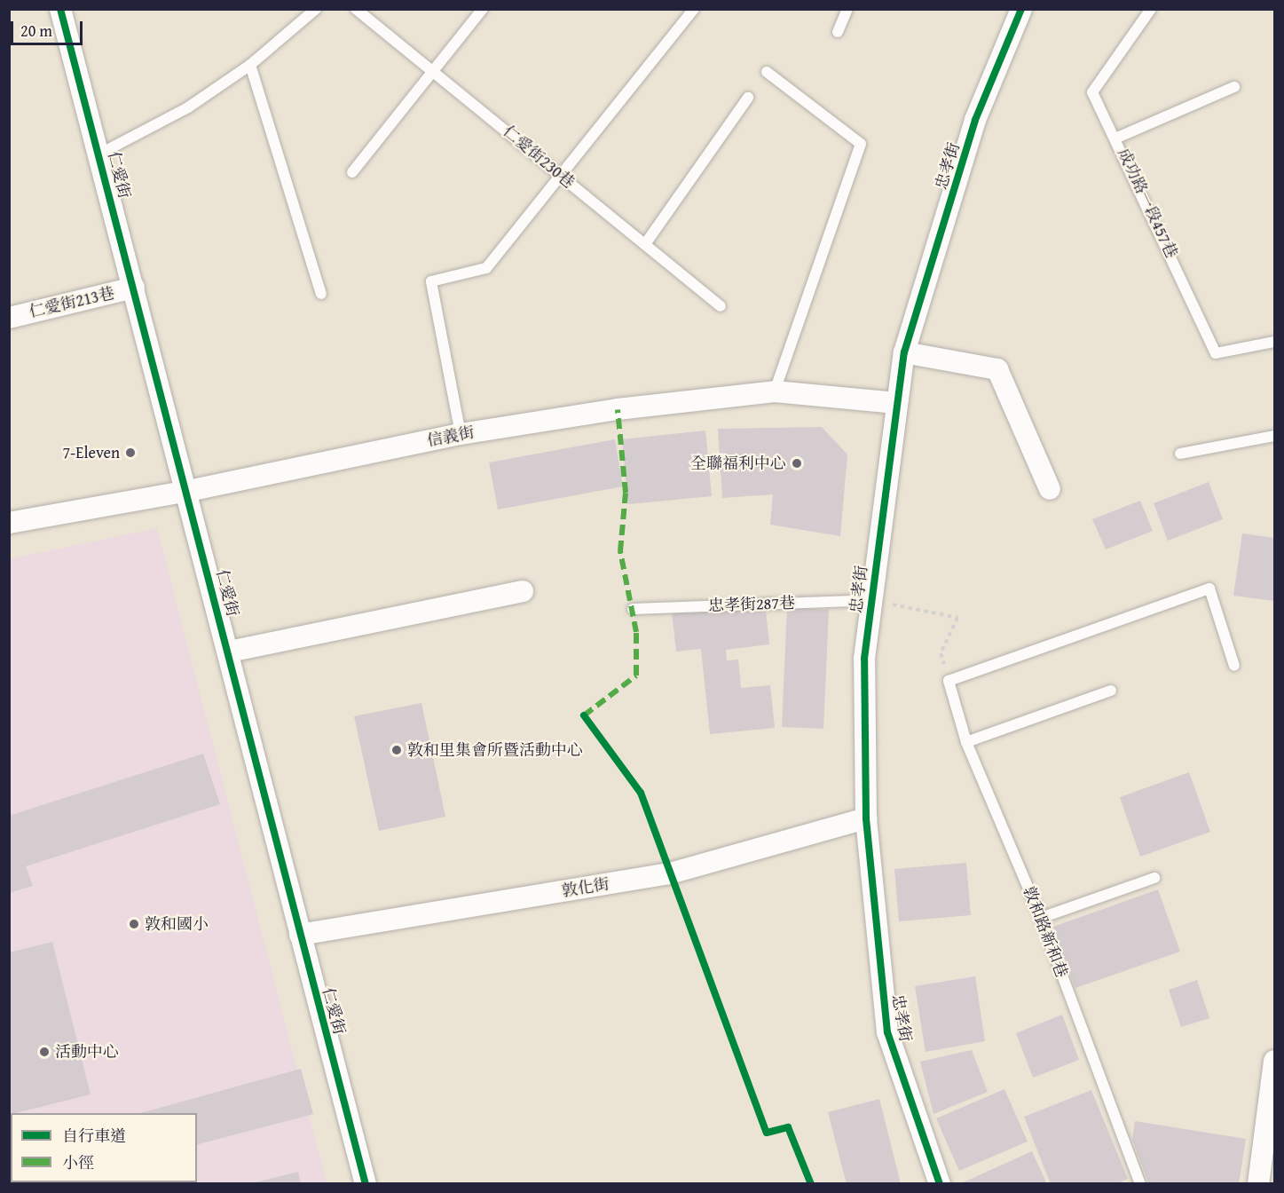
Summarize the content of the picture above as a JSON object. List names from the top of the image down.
{
  "streets": {
    "street": [
      "忠孝街",
      "仁愛街",
      "仁愛街213巷",
      "信義街",
      "敦化街"
    ],
    "lane": [
      "仁愛街230巷",
      "成功路一段457巷",
      "忠孝街287巷",
      "敦和路新和巷"
    ]
  },
  "crossings": [
    ["忠孝街", "信義街"],
    ["忠孝街", "忠孝街287巷"],
    ["忠孝街", "敦化街"],
    ["仁愛街", "仁愛街213巷"],
    ["仁愛街", "信義街"],
    ["仁愛街", "敦化街"]
  ],
  "places": [
    "7-Eleven",
    "全聯福利中心",
    "敦和里集會所暨活動中心",
    "敦和國小",
    "活動中心"
  ],
  "legend": ["自行車道", "小徑"],
  "scale_bar": "20 m"
}
